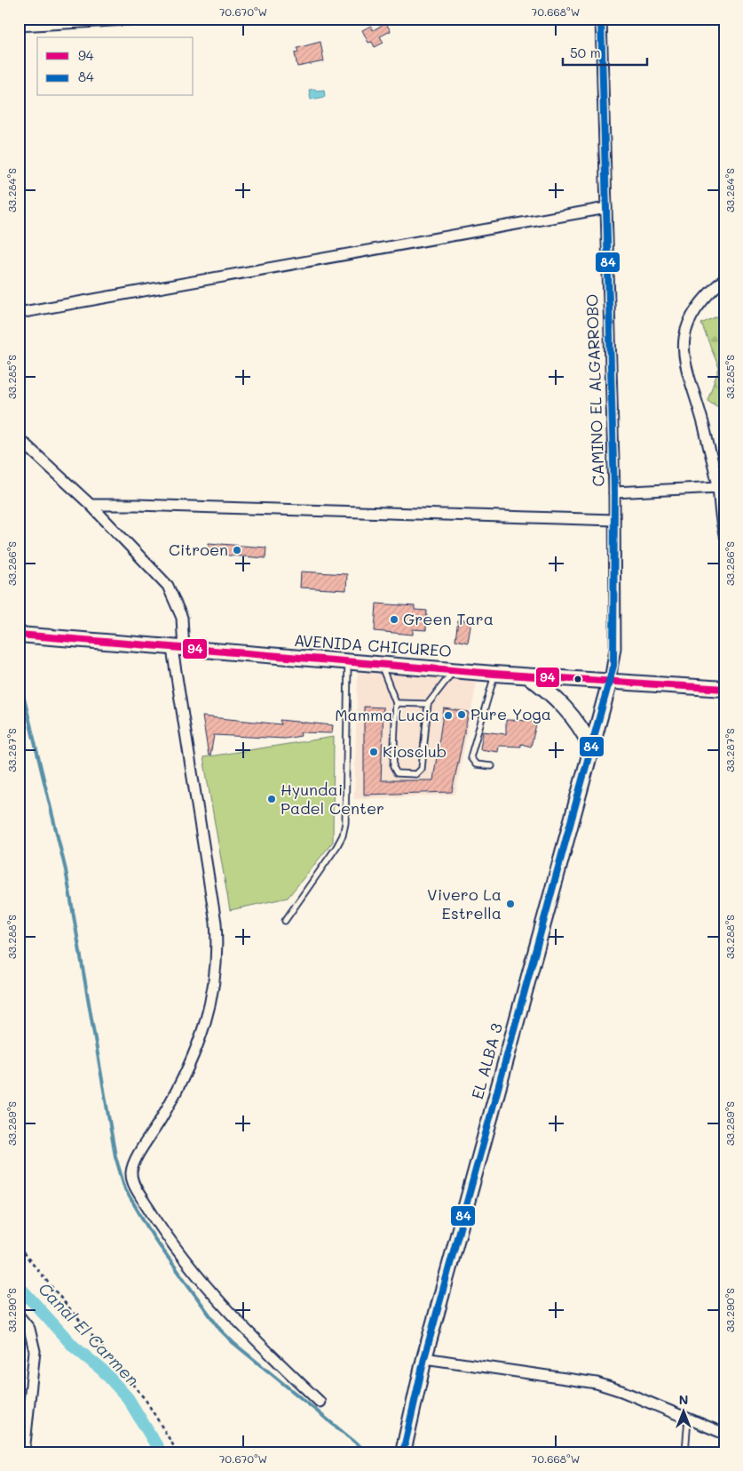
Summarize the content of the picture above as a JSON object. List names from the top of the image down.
{
  "streets": {
    "main road": ["AVENIDA CHICUREO", "EL ALBA 3"],
    "street": ["CAMINO EL ALGARROBO"]
  },
  "crossings": [
    ["CAMINO EL ALGARROBO", "AVENIDA CHICUREO"],
    ["CAMINO EL ALGARROBO", "EL ALBA 3"],
    ["AVENIDA CHICUREO", "EL ALBA 3"]
  ],
  "water": ["Canal El Carmen"],
  "places": [
    "Citroen",
    "Green Tara",
    "Pure Yoga",
    "Mamma Lucia",
    "Kiosclub",
    "Hyundai Padel Center",
    "Vivero La Estrella"
  ],
  "lines": ["transit line 84", "transit line 94"],
  "legend": ["94", "84"],
  "scale_bar": "50 m",
  "north": "top",
  "coordinates": [
    "70.670°W",
    "70.668°W",
    "33.284°S",
    "33.285°S",
    "33.286°S",
    "33.287°S",
    "33.288°S",
    "33.289°S",
    "33.290°S"
  ]
}
